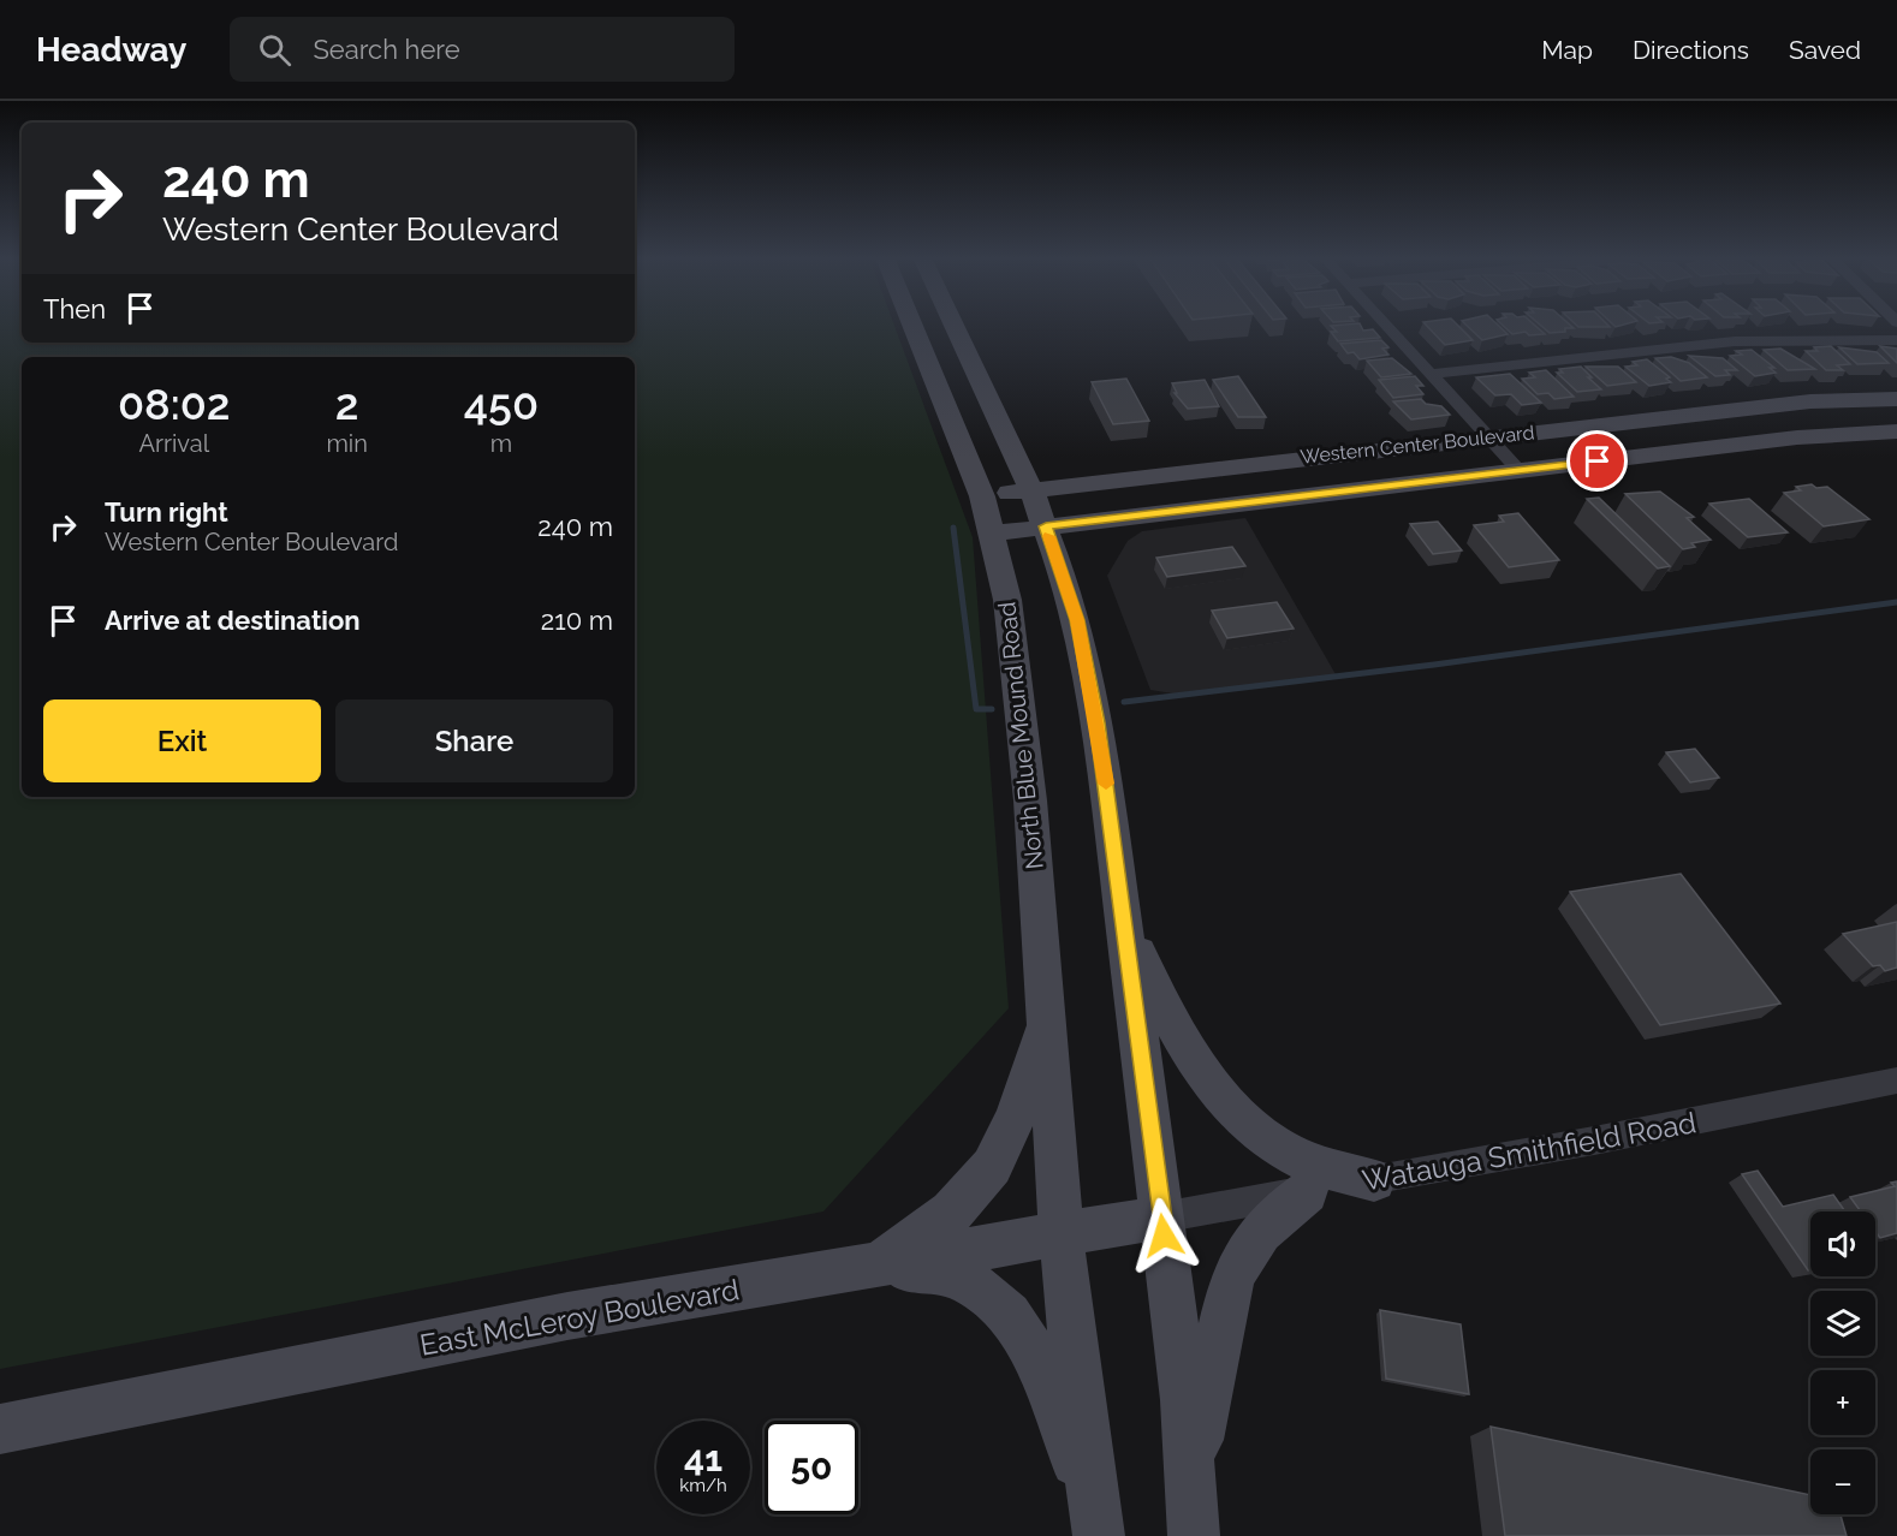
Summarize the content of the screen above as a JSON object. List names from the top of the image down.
{
  "streets": {
    "main road": ["Western Center Boulevard", "North Blue Mound Road", "East McLeroy Boulevard"],
    "street": ["Watauga Smithfield Road"]
  },
  "crossings": [
    ["Western Center Boulevard", "North Blue Mound Road"],
    ["North Blue Mound Road", "East McLeroy Boulevard"],
    ["Watauga Smithfield Road", "East McLeroy Boulevard"]
  ],
  "page": {
    "header": "Headway",
    "search": "Search here",
    "nav": ["Map", "Directions", "Saved"],
    "turn": ["240 m", "Western Center Boulevard"],
    "then": "Then",
    "eta": [
      "08:02",
      "Arrival",
      "2",
      "min",
      "450",
      "m"
    ],
    "list": [
      {
        "name": "Turn right",
        "note": "Western Center Boulevard",
        "value": "240 m"
      },
      {
        "name": "Arrive at destination",
        "value": "210 m"
      }
    ],
    "buttons": ["Exit", "Share"],
    "map_buttons": ["+", "−"],
    "speed": "41 km/h",
    "limit": "50"
  }
}
